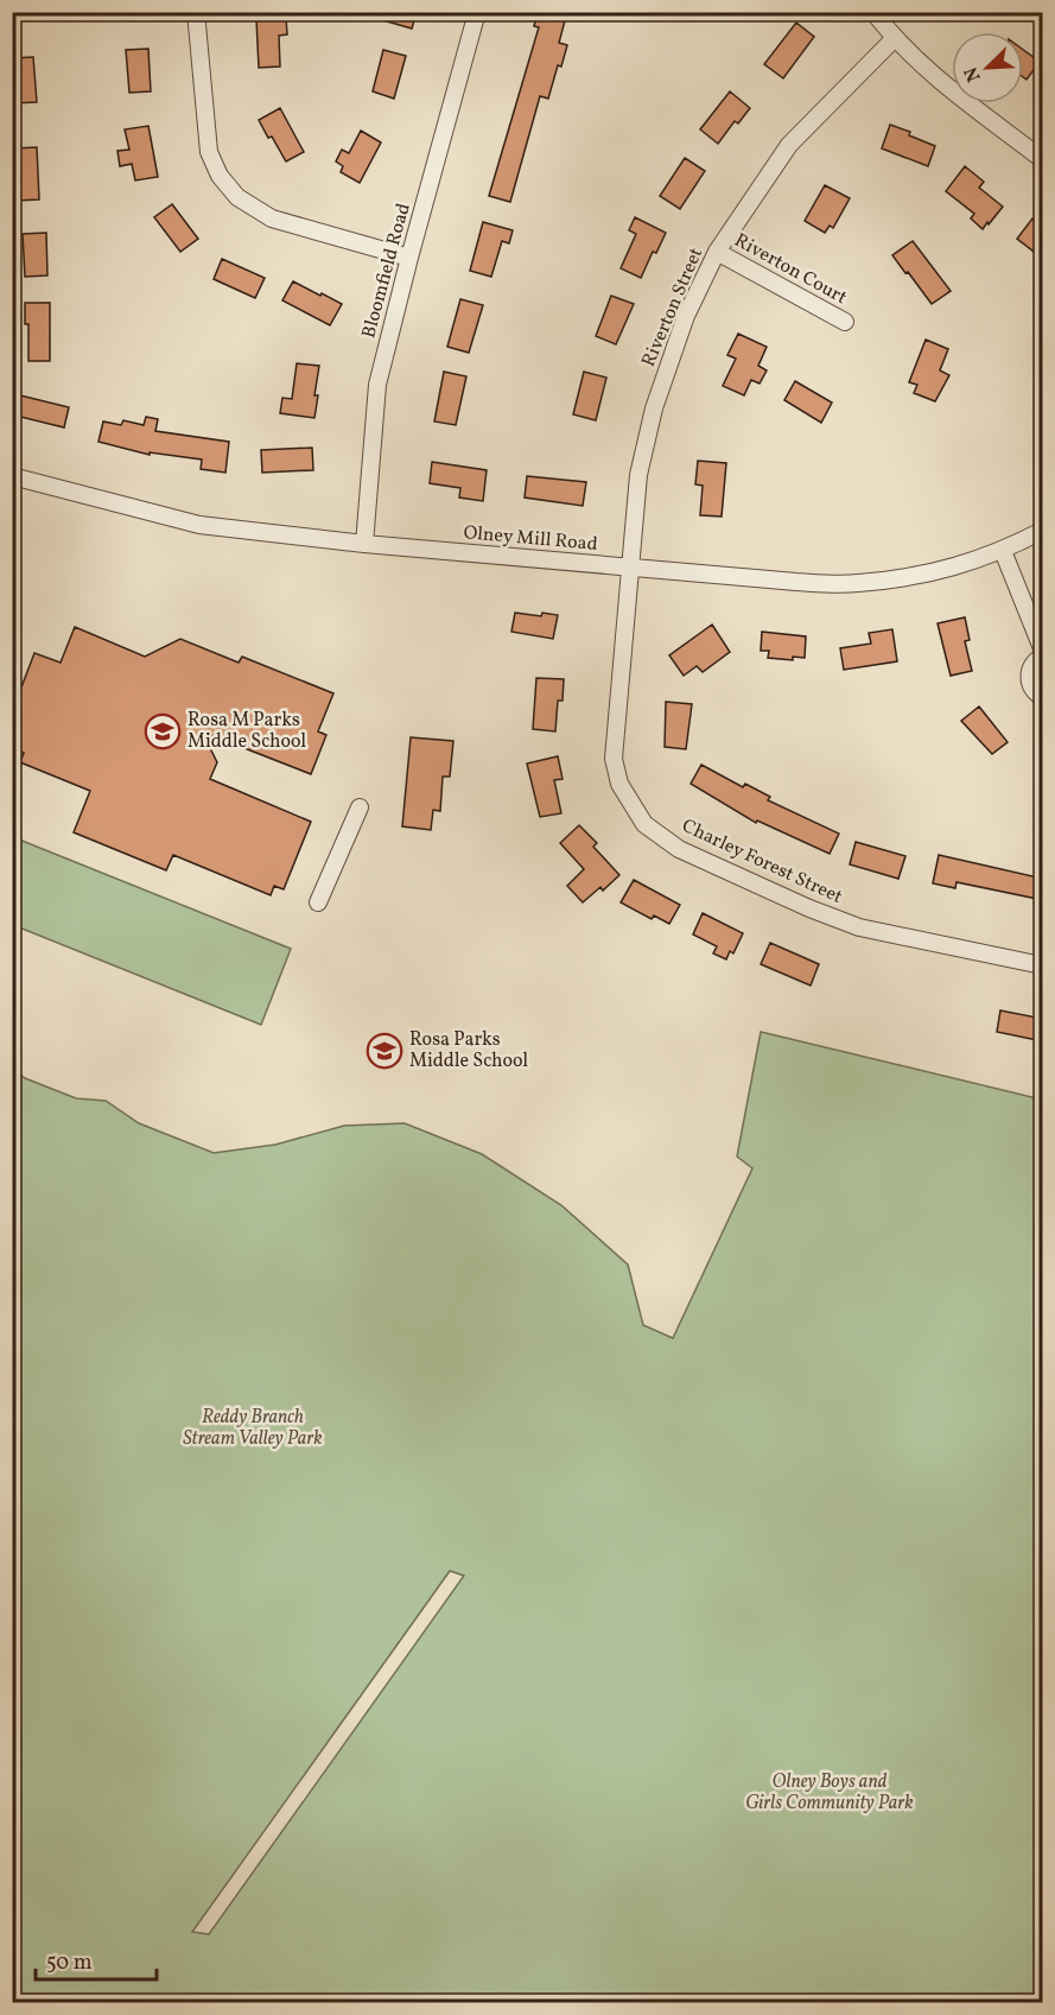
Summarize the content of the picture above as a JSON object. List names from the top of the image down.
{
  "streets": {
    "street": [
      "Riverton Court",
      "Bloomfield Road",
      "Riverton Street",
      "Olney Mill Road",
      "Charley Forest Street"
    ]
  },
  "crossings": [
    ["Riverton Court", "Riverton Street"],
    ["Bloomfield Road", "Olney Mill Road"],
    ["Riverton Street", "Olney Mill Road"],
    ["Riverton Street", "Charley Forest Street"],
    ["Olney Mill Road", "Charley Forest Street"]
  ],
  "parks": ["Reddy Branch Stream Valley Park", "Olney Boys and Girls Community Park"],
  "places": {
    "school or university": ["Rosa M Parks Middle School", "Rosa Parks Middle School"]
  },
  "scale_bar": "50 m",
  "north": "bottom left"
}
